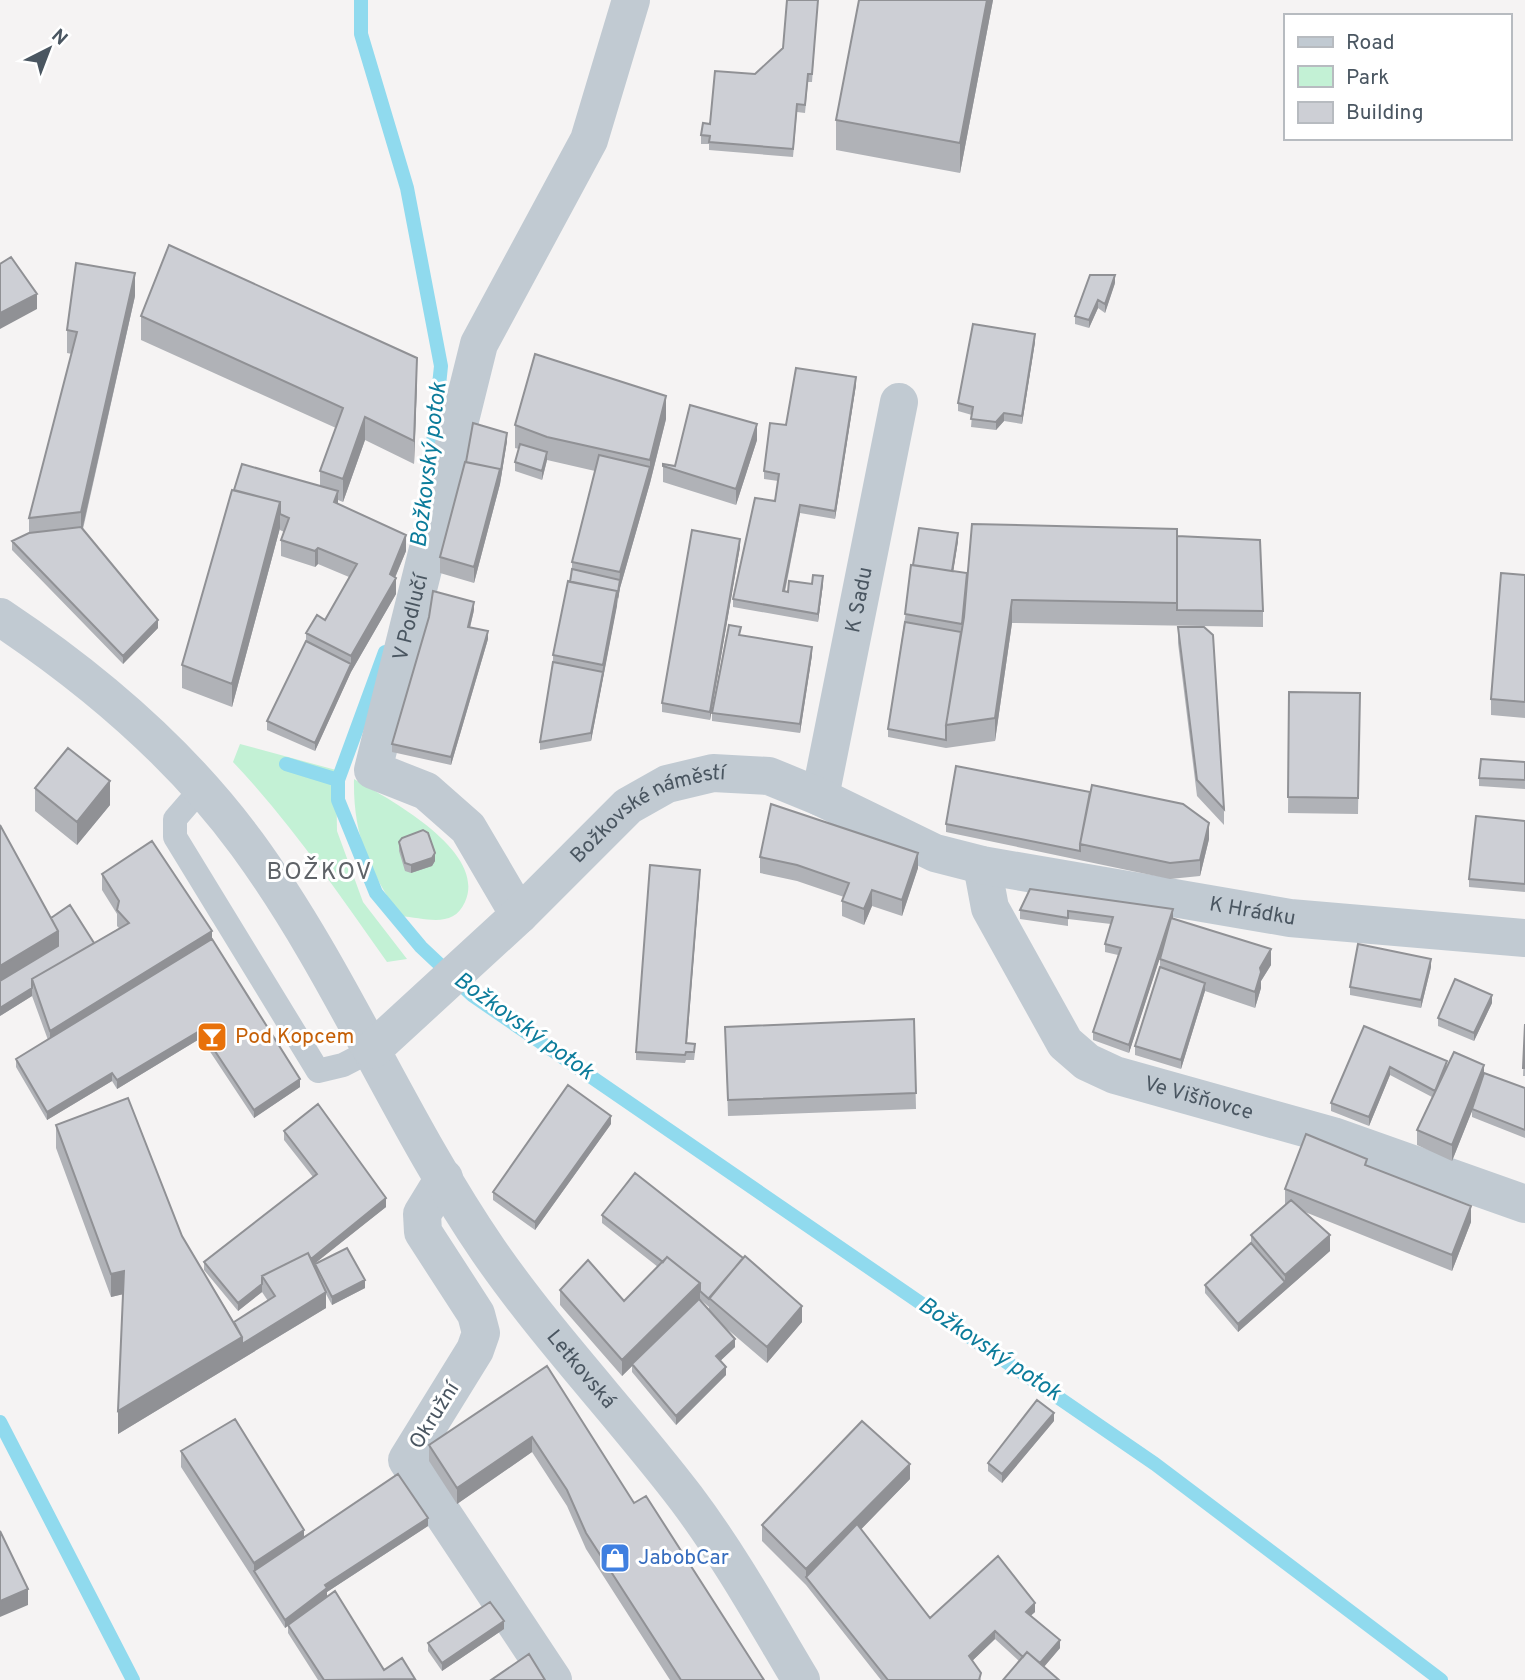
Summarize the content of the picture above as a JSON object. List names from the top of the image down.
{
  "streets": {
    "street": [
      "K Sadu",
      "V Podlučí",
      "Božkovské náměstí",
      "K Hrádku",
      "Ve Višňovce",
      "Letkovská",
      "Okružní"
    ]
  },
  "crossings": [
    ["K Sadu", "Božkovské náměstí"],
    ["V Podlučí", "Božkovské náměstí"],
    ["Božkovské náměstí", "K Hrádku"],
    ["Božkovské náměstí", "Ve Višňovce"],
    ["Božkovské náměstí", "Letkovská"],
    ["K Hrádku", "Ve Višňovce"],
    ["Letkovská", "Okružní"]
  ],
  "districts": ["BOŽKOV"],
  "water": ["Božkovský potok"],
  "places": {
    "bar": ["Pod Kopcem"],
    "shop": ["JabobCar"]
  },
  "legend": ["Road", "Park", "Building"],
  "north": "top right"
}
